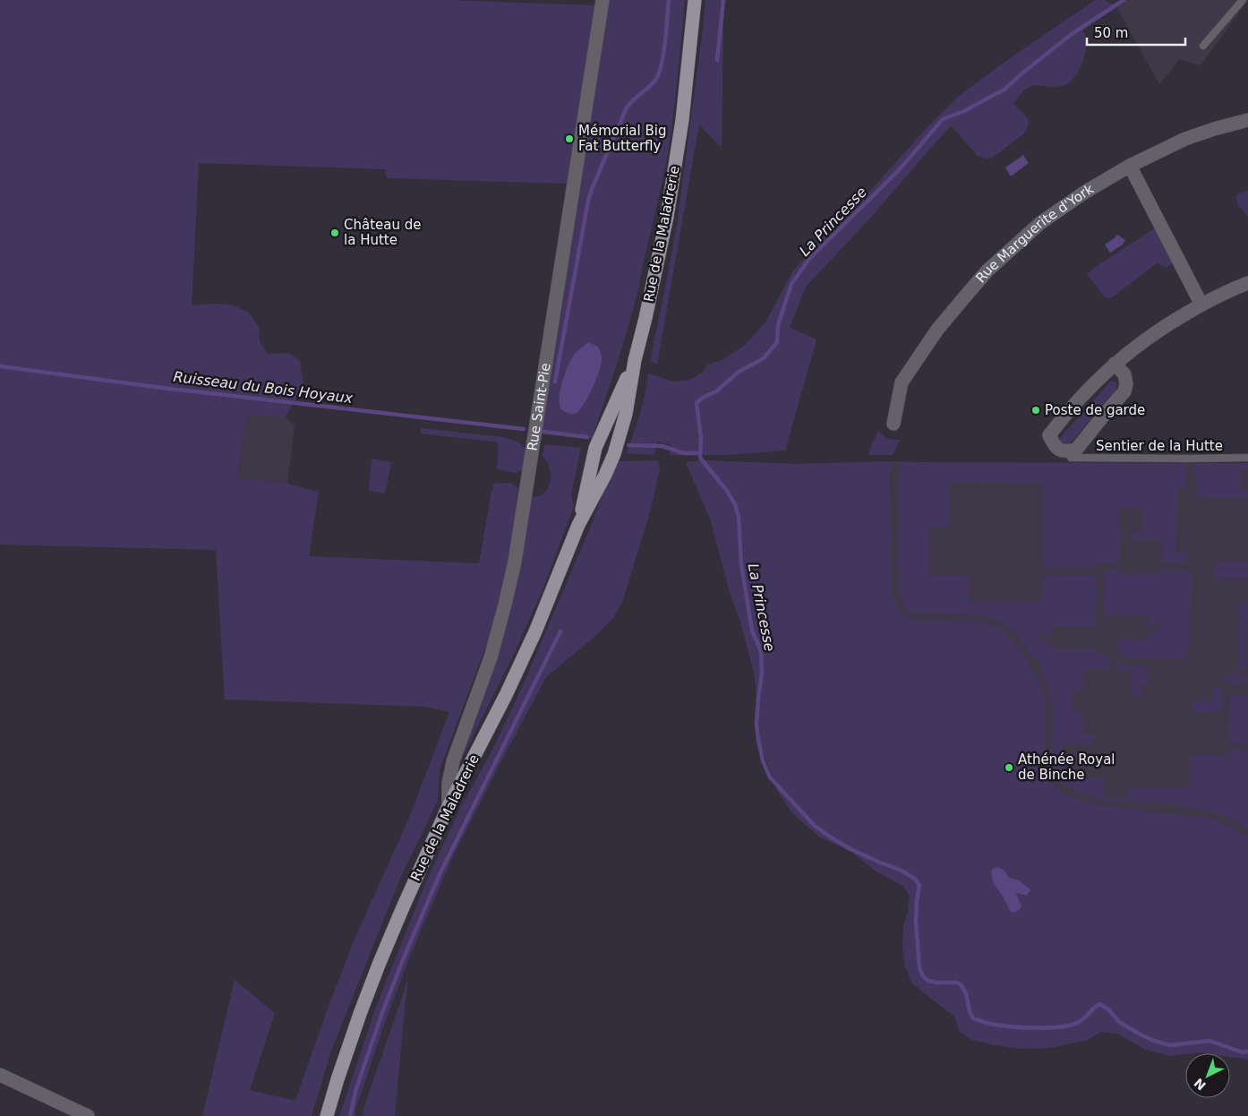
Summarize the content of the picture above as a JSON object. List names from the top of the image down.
{
  "streets": {
    "main road": ["Rue de la Maladrerie"],
    "street": ["Rue Marguerite d'York", "Rue Saint-Pie"],
    "lane": ["Sentier de la Hutte"]
  },
  "crossings": [
    ["Rue de la Maladrerie", "Rue Saint-Pie"]
  ],
  "water": ["La Princesse", "Ruisseau du Bois Hoyaux"],
  "places": [
    "Mémorial Big Fat Butterfly",
    "Château de la Hutte",
    "Poste de garde",
    "Athénée Royal de Binche"
  ],
  "scale_bar": "50 m",
  "north": "bottom left"
}
